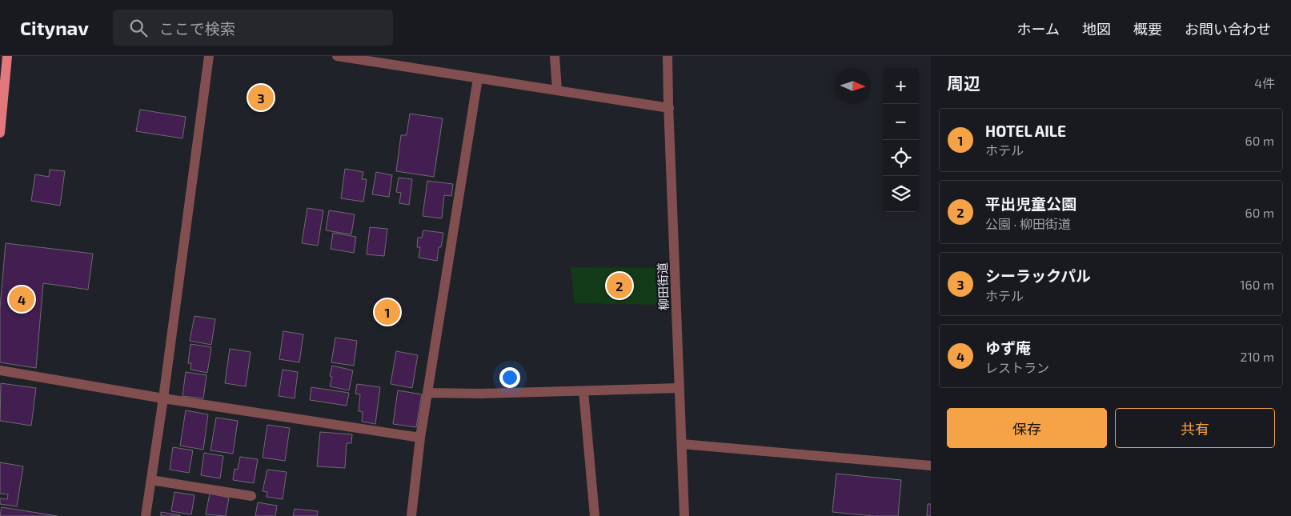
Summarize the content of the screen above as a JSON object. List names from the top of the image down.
{
  "streets": {
    "street": ["柳田街道"]
  },
  "north": "right",
  "page": {
    "header": "Citynav",
    "search": "ここで検索",
    "nav": [
      "ホーム",
      "地図",
      "概要",
      "お問い合わせ"
    ],
    "heading": ["周辺", "4件"],
    "map_buttons": ["+", "−"],
    "pins": [
      "3",
      "2",
      "4",
      "1"
    ],
    "list": [
      {
        "mark": "1",
        "name": "HOTEL AILE",
        "note": "ホテル",
        "value": "60 m"
      },
      {
        "mark": "2",
        "name": "平出児童公園",
        "note": "公園 · 柳田街道",
        "value": "60 m"
      },
      {
        "mark": "3",
        "name": "シーラックパル",
        "note": "ホテル",
        "value": "160 m"
      },
      {
        "mark": "4",
        "name": "ゆず庵",
        "note": "レストラン",
        "value": "210 m"
      }
    ],
    "buttons": ["保存", "共有"]
  }
}
